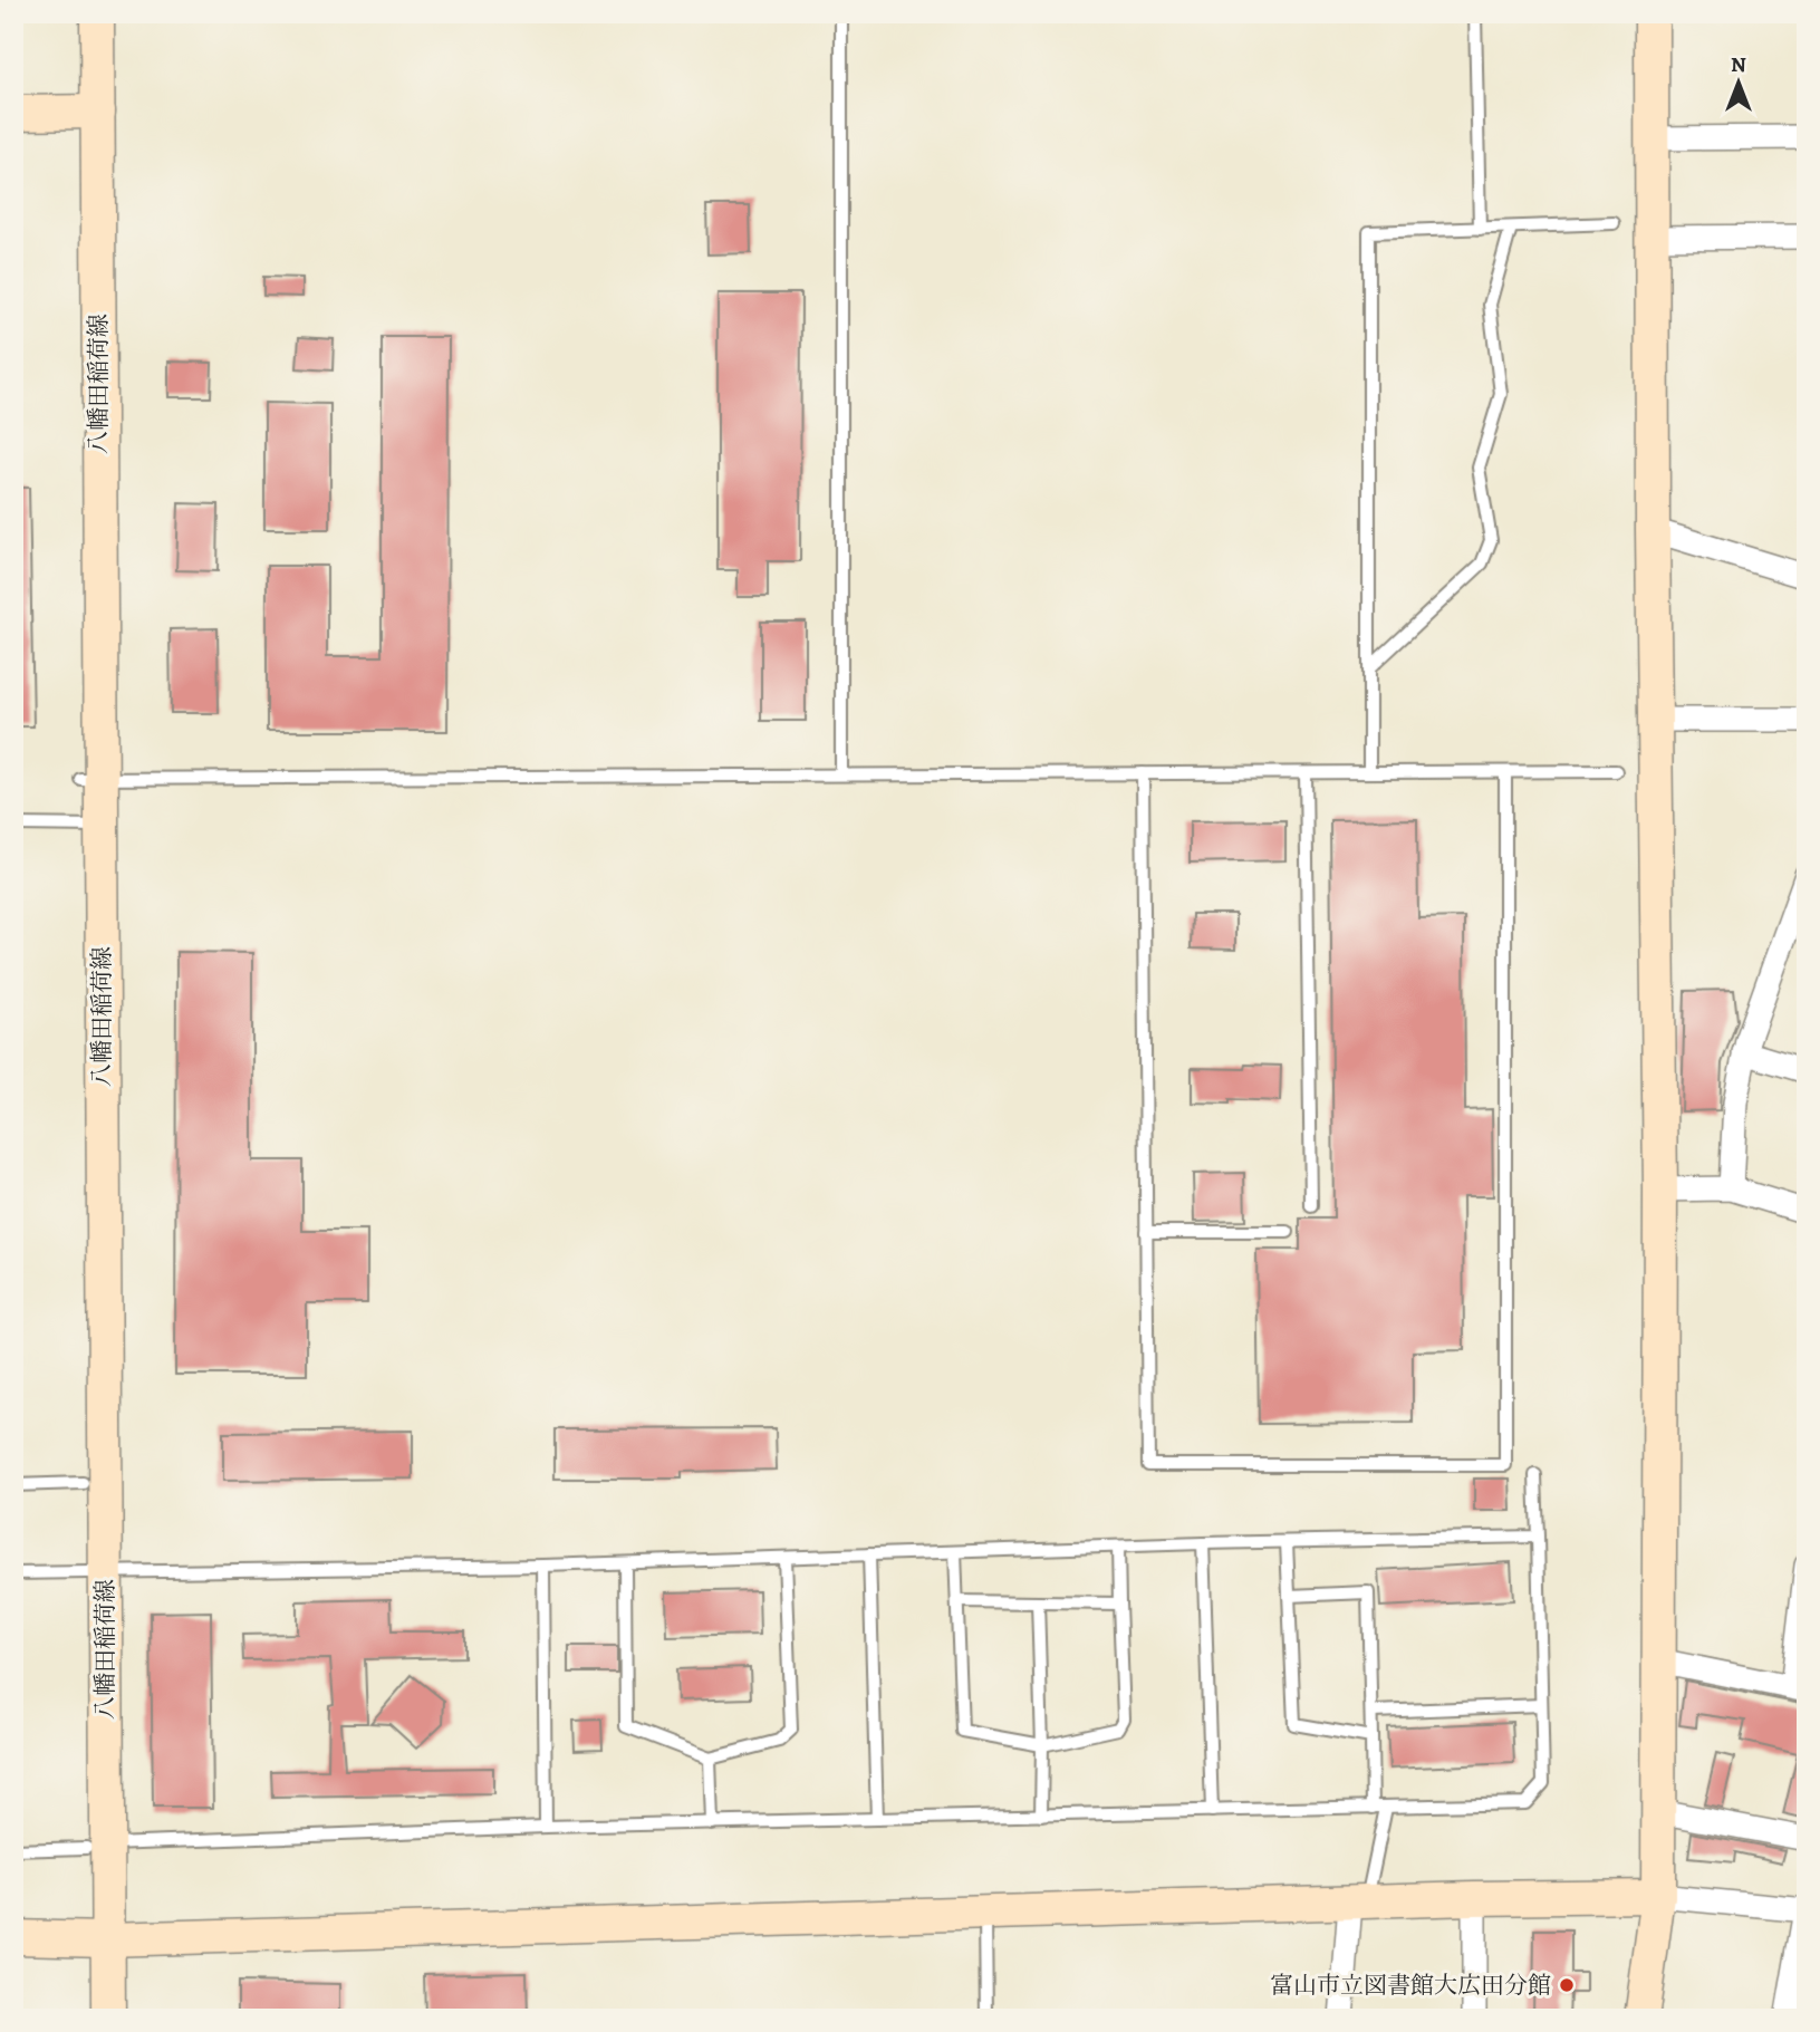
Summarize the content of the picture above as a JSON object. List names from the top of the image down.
{
  "streets": {
    "street": ["八幡田稲荷線"]
  },
  "places": ["富山市立図書館大広田分館"],
  "north": "top"
}
